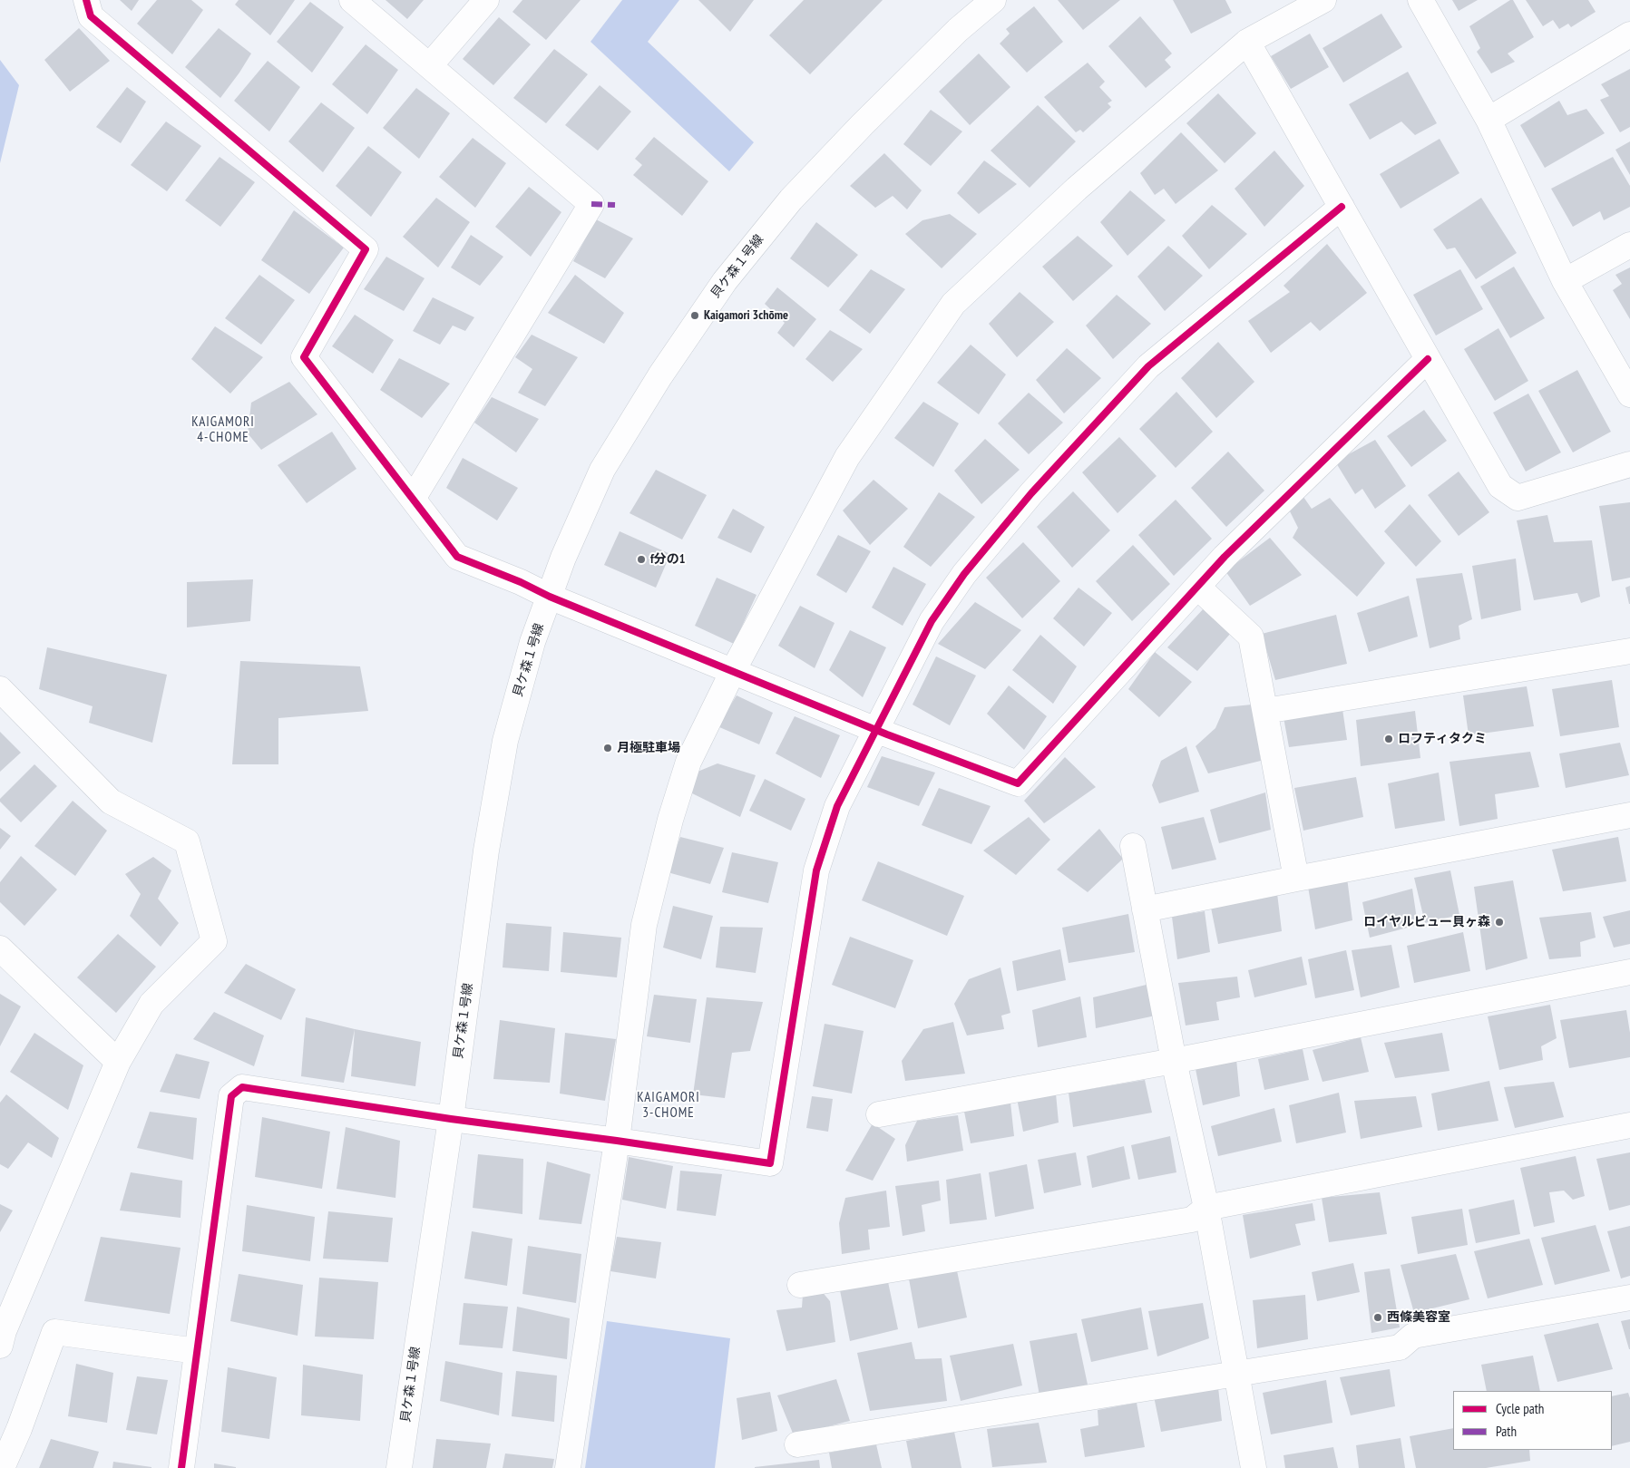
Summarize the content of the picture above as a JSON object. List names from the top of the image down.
{
  "streets": {
    "street": ["貝ケ森１号線"]
  },
  "districts": ["KAIGAMORI 4-CHOME", "KAIGAMORI 3-CHOME"],
  "places": [
    "Kaigamori 3chōme",
    "f分の1",
    "ロフティタクミ",
    "月極駐車場",
    "ロイヤルビュー貝ヶ森",
    "西條美容室"
  ],
  "legend": ["Cycle path", "Path"]
}
